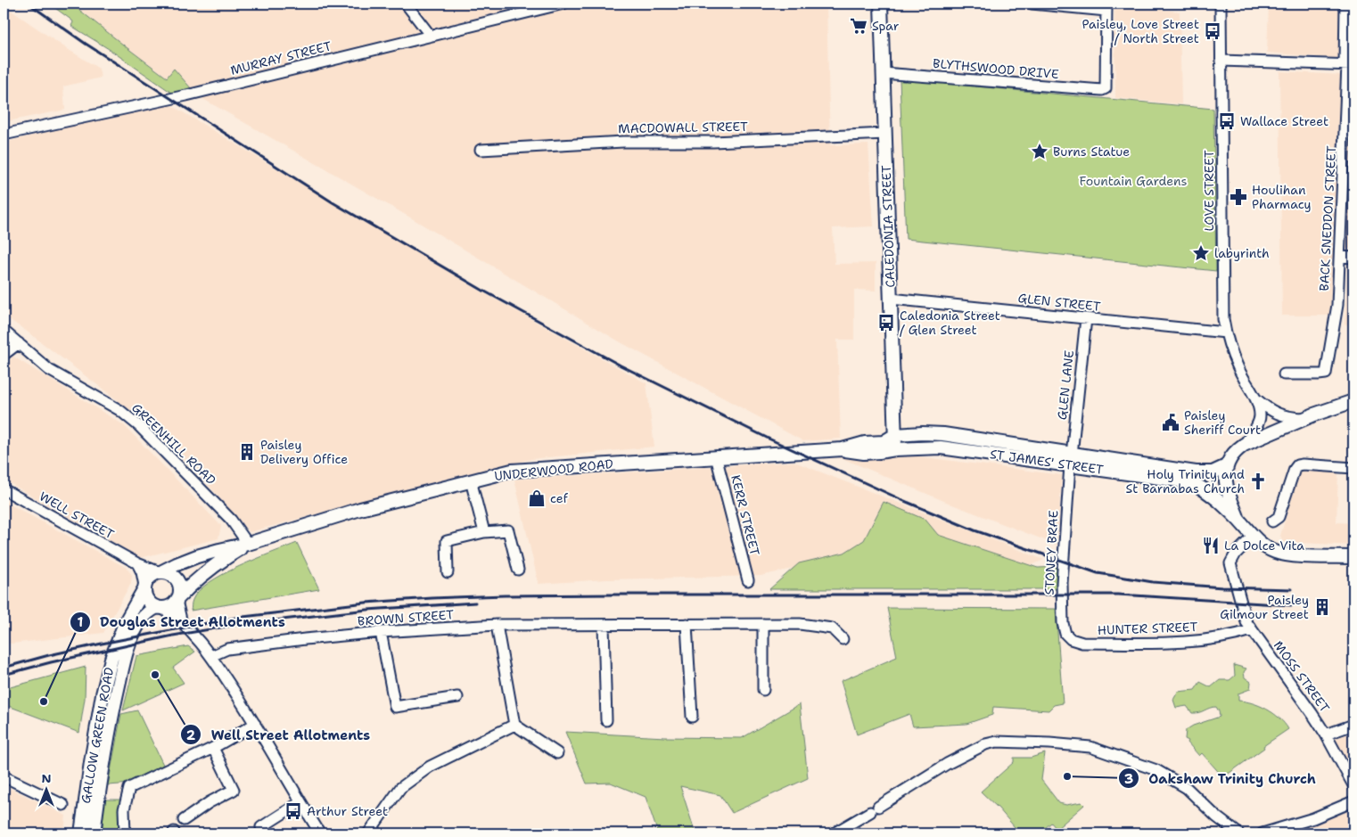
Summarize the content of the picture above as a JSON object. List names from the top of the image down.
{
  "streets": {
    "main road": [
      "CALEDONIA STREET",
      "ST JAMES' STREET",
      "UNDERWOOD ROAD",
      "GALLOW GREEN ROAD"
    ],
    "street": [
      "MURRAY STREET",
      "BLYTHSWOOD DRIVE",
      "MACDOWALL STREET",
      "LOVE STREET",
      "BACK SNEDDON STREET",
      "GLEN STREET",
      "GLEN LANE",
      "GREENHILL ROAD",
      "WELL STREET",
      "KERR STREET",
      "STONEY BRAE",
      "BROWN STREET",
      "HUNTER STREET",
      "MOSS STREET"
    ]
  },
  "crossings": [
    ["BLYTHSWOOD DRIVE", "CALEDONIA STREET"],
    ["MACDOWALL STREET", "CALEDONIA STREET"],
    ["LOVE STREET", "GLEN STREET"],
    ["CALEDONIA STREET", "GLEN STREET"],
    ["CALEDONIA STREET", "ST JAMES' STREET"],
    ["CALEDONIA STREET", "UNDERWOOD ROAD"],
    ["GLEN STREET", "GLEN LANE"],
    ["GLEN LANE", "ST JAMES' STREET"],
    ["GLEN LANE", "STONEY BRAE"],
    ["GREENHILL ROAD", "UNDERWOOD ROAD"],
    ["ST JAMES' STREET", "UNDERWOOD ROAD"],
    ["ST JAMES' STREET", "STONEY BRAE"],
    ["ST JAMES' STREET", "MOSS STREET"],
    ["UNDERWOOD ROAD", "WELL STREET"],
    ["UNDERWOOD ROAD", "KERR STREET"],
    ["UNDERWOOD ROAD", "GALLOW GREEN ROAD"],
    ["WELL STREET", "GALLOW GREEN ROAD"],
    ["STONEY BRAE", "HUNTER STREET"],
    ["HUNTER STREET", "MOSS STREET"]
  ],
  "parks": ["Fountain Gardens"],
  "places": {
    "supermarket": ["Spar"],
    "bus stop": [
      "Paisley, Love Street / North Street",
      "Wallace Street",
      "Caledonia Street / Glen Street",
      "Arthur Street"
    ],
    "place": ["Burns Statue", "labyrinth"],
    "pharmacy": ["Houlihan Pharmacy"],
    "public building": ["Paisley Sheriff Court"],
    "building": ["Paisley Delivery Office", "Paisley Gilmour Street"],
    "church": ["Holy Trinity and St Barnabas Church"],
    "shop": ["cef"],
    "restaurant": ["La Dolce Vita"],
    "other": ["Well Street Allotments", "Douglas Street Allotments", "Oakshaw Trinity Church"]
  },
  "north": "top"
}
